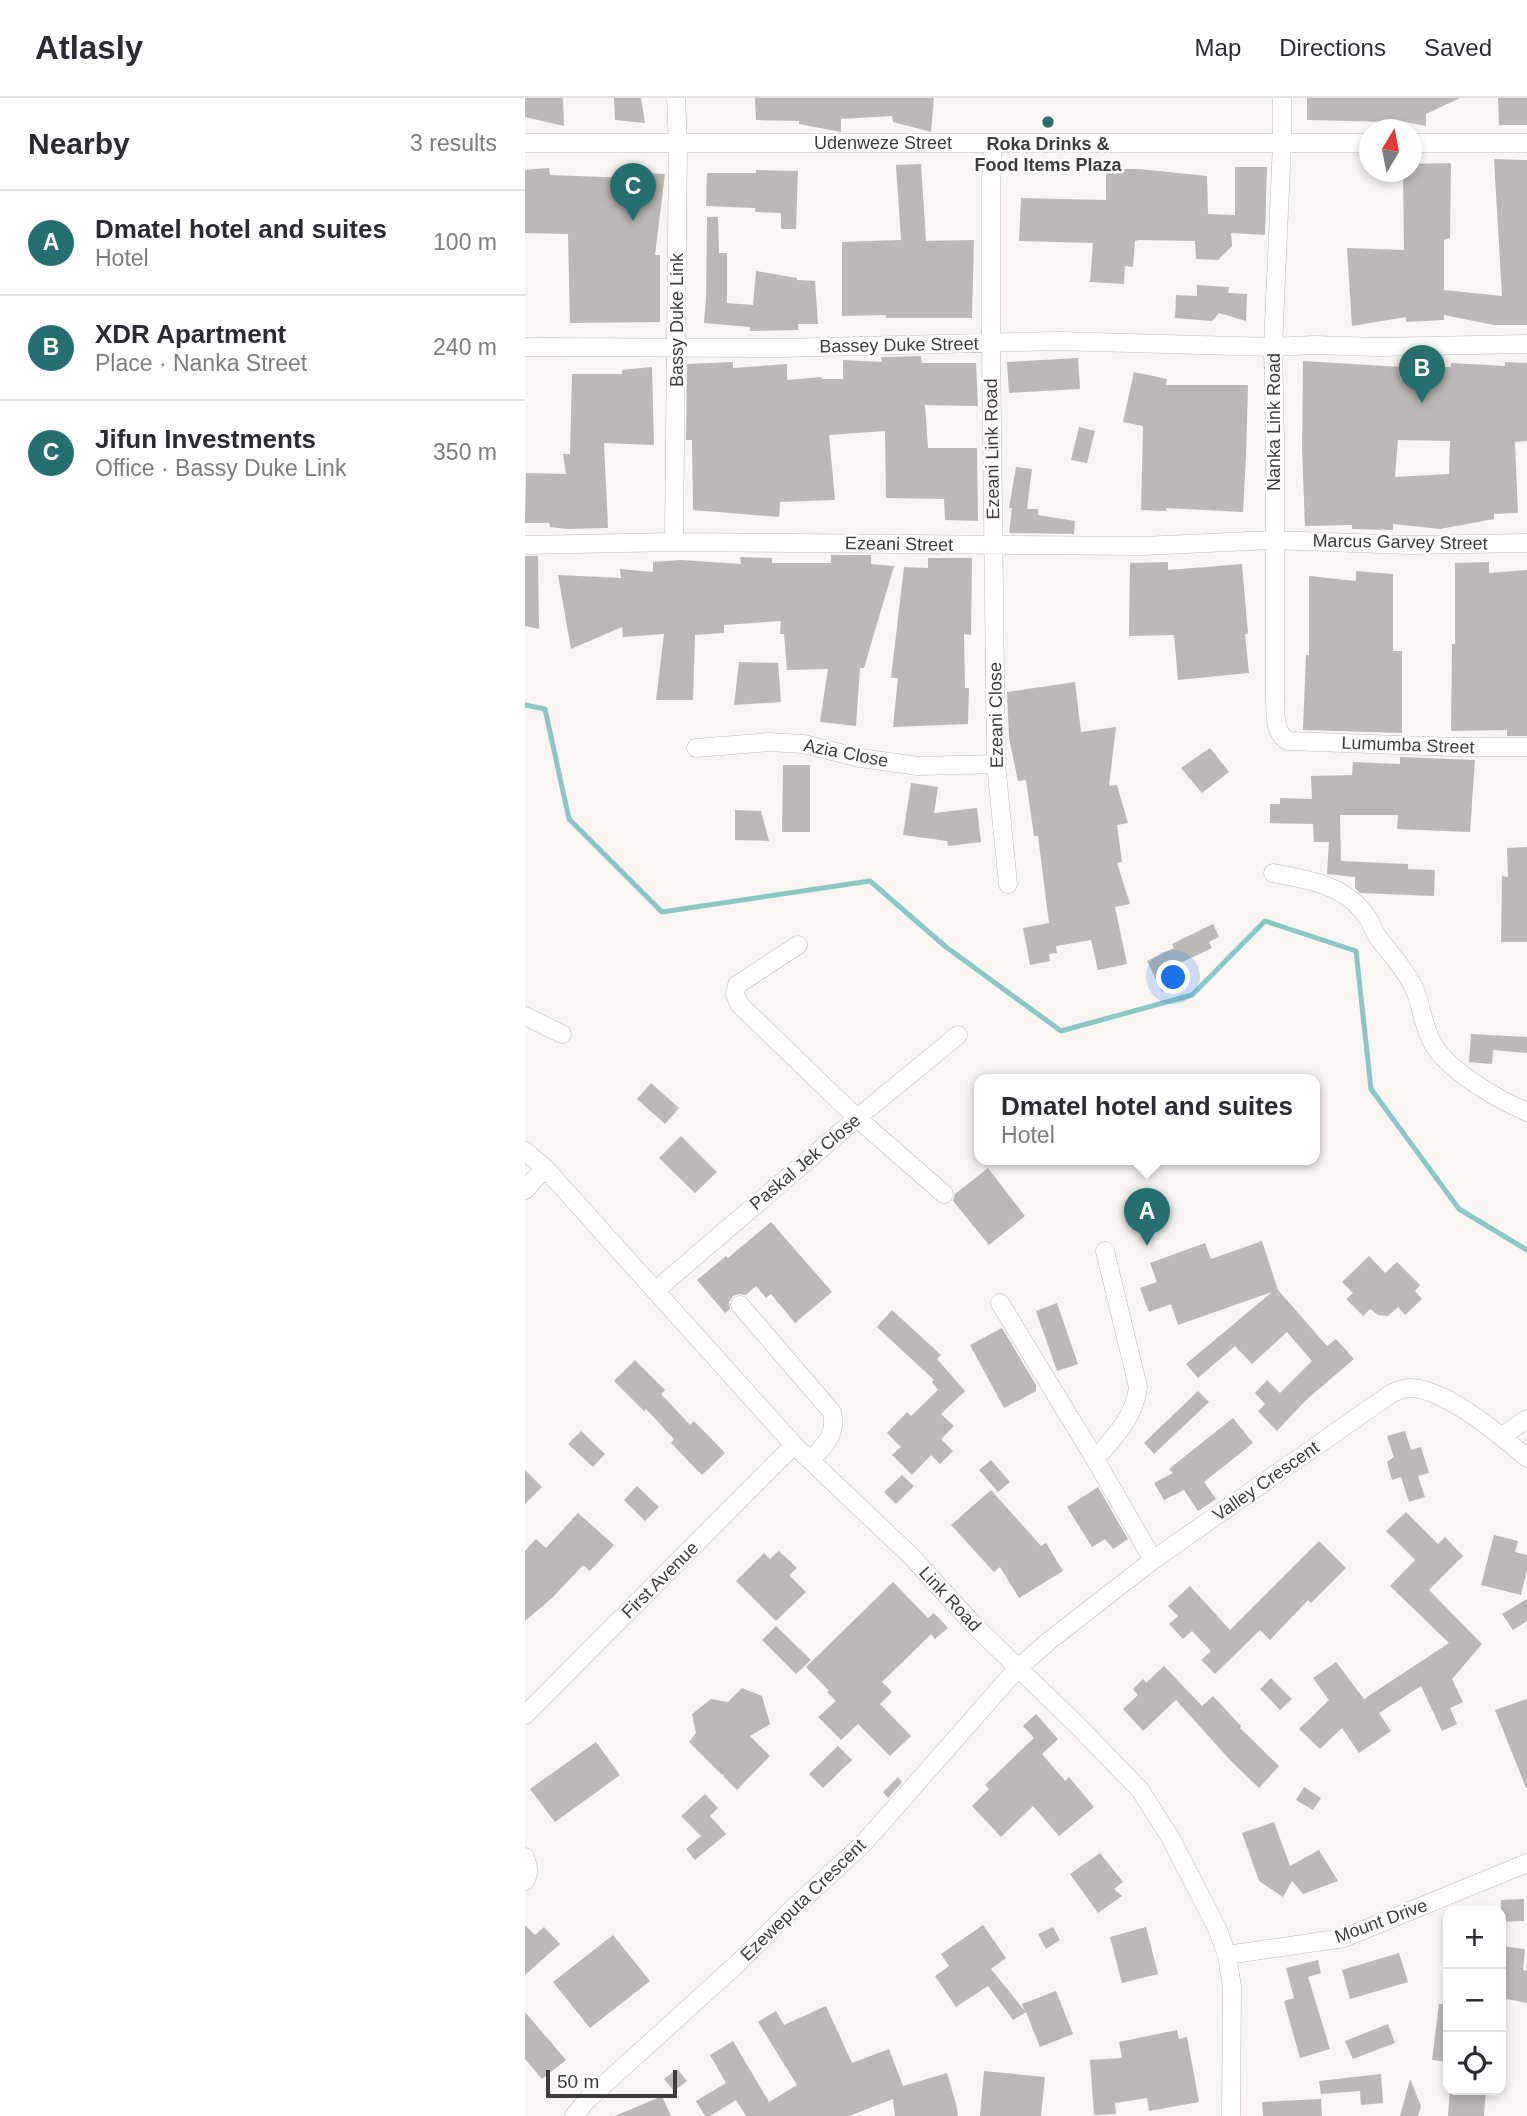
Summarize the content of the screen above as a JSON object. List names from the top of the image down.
{
  "streets": {
    "street": [
      "Udenweze Street",
      "Bassy Duke Link",
      "Bassey Duke Street",
      "Nanka Link Road",
      "Ezeani Link Road",
      "Marcus Garvey Street",
      "Ezeani Street",
      "Ezeani Close",
      "Lumumba Street",
      "Azia Close",
      "Paskal Jek Close",
      "Valley Crescent",
      "First Avenue",
      "Link Road",
      "Ezeweputa Crescent",
      "Mount Drive"
    ]
  },
  "crossings": [
    ["Udenweze Street", "Bassy Duke Link"],
    ["Udenweze Street", "Nanka Link Road"],
    ["Udenweze Street", "Ezeani Link Road"],
    ["Bassy Duke Link", "Bassey Duke Street"],
    ["Bassy Duke Link", "Ezeani Street"],
    ["Bassey Duke Street", "Nanka Link Road"],
    ["Bassey Duke Street", "Ezeani Link Road"],
    ["Nanka Link Road", "Marcus Garvey Street"],
    ["Nanka Link Road", "Ezeani Street"],
    ["Nanka Link Road", "Lumumba Street"],
    ["Ezeani Link Road", "Ezeani Street"],
    ["Ezeani Link Road", "Ezeani Close"],
    ["Marcus Garvey Street", "Ezeani Street"],
    ["Ezeani Street", "Ezeani Close"],
    ["Ezeani Close", "Azia Close"],
    ["Paskal Jek Close", "Link Road"],
    ["Valley Crescent", "Link Road"],
    ["Valley Crescent", "Ezeweputa Crescent"],
    ["First Avenue", "Link Road"],
    ["Link Road", "Ezeweputa Crescent"],
    ["Link Road", "Mount Drive"]
  ],
  "places": ["Roka Drinks & Food Items Plaza"],
  "scale_bar": "50 m",
  "north": "top",
  "page": {
    "header": "Atlasly",
    "nav": ["Map", "Directions", "Saved"],
    "heading": ["Nearby", "3 results"],
    "pins": ["C", "B", "A"],
    "list": [
      {
        "mark": "A",
        "name": "Dmatel hotel and suites",
        "note": "Hotel",
        "value": "100 m"
      },
      {
        "mark": "B",
        "name": "XDR Apartment",
        "note": "Place · Nanka Street",
        "value": "240 m"
      },
      {
        "mark": "C",
        "name": "Jifun Investments",
        "note": "Office · Bassy Duke Link",
        "value": "350 m"
      }
    ],
    "popup": ["Dmatel hotel and suites", "Hotel"],
    "map_buttons": ["+", "−"],
    "scale": "50 m"
  }
}
